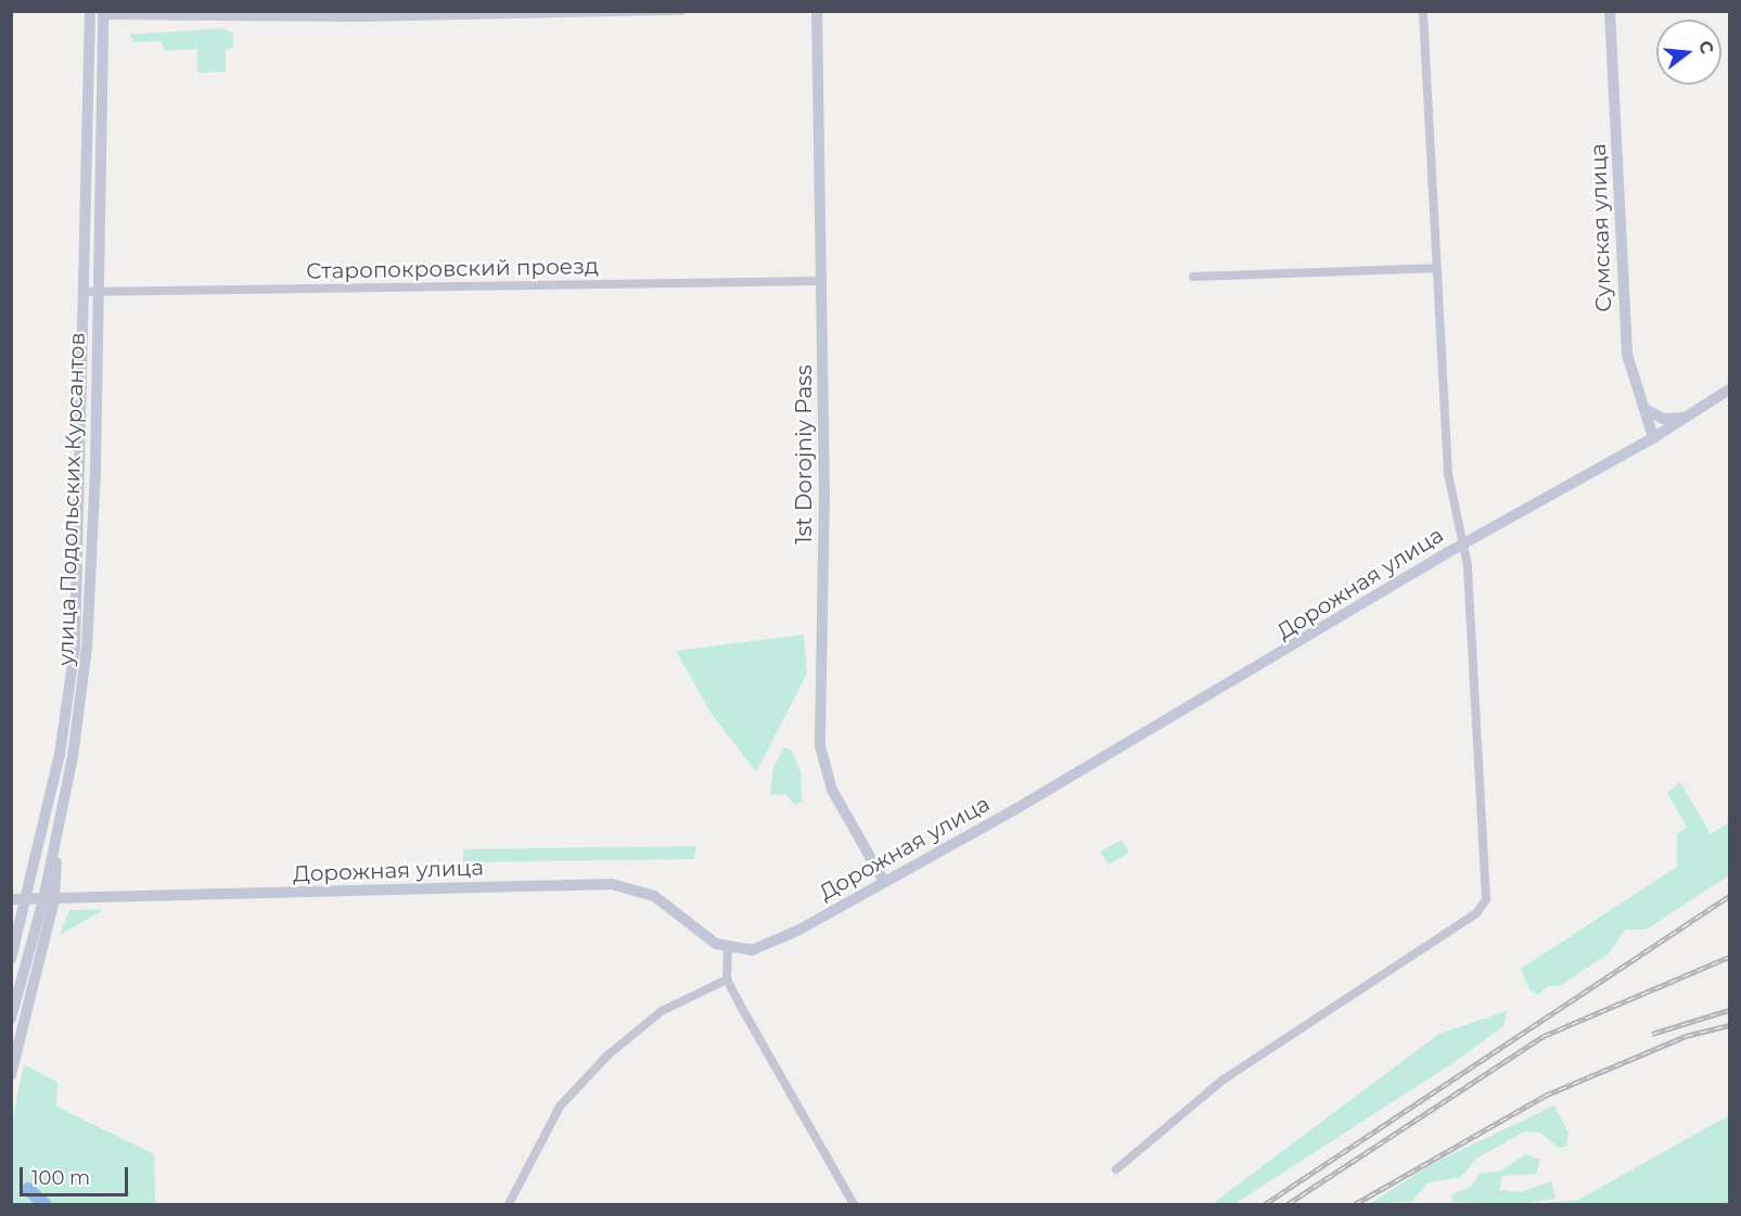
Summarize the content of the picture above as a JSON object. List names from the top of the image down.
{
  "streets": {
    "main road": [
      "Сумская улица",
      "1st Dorojniy Pass",
      "улица Подольских Курсантов",
      "Дорожная улица"
    ],
    "street": ["Старопокровский проезд"]
  },
  "crossings": [
    ["Сумская улица", "Дорожная улица"],
    ["Старопокровский проезд", "1st Dorojniy Pass"],
    ["Старопокровский проезд", "улица Подольских Курсантов"],
    ["1st Dorojniy Pass", "Дорожная улица"],
    ["улица Подольских Курсантов", "Дорожная улица"]
  ],
  "scale_bar": "100 m",
  "north": "right"
}
